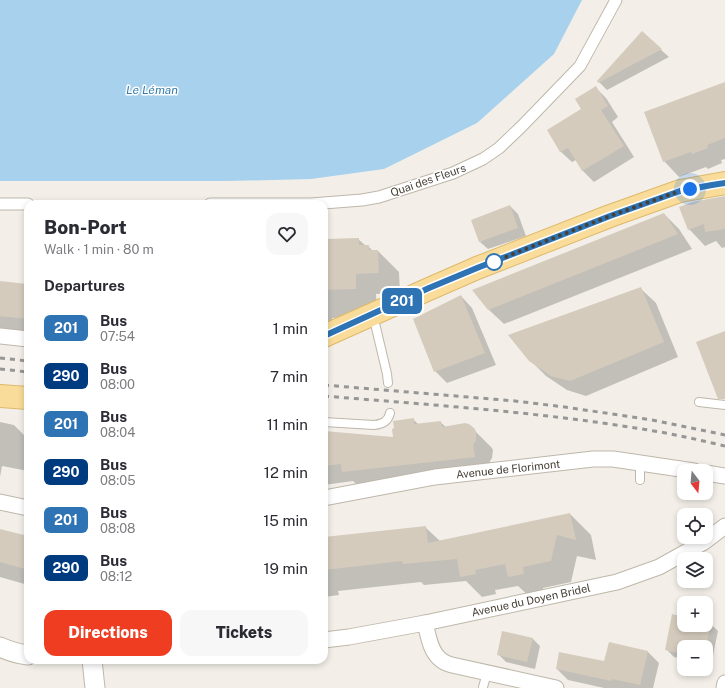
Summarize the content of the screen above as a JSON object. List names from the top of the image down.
{
  "streets": {
    "street": ["Quai des Fleurs", "Avenue de Florimont", "Avenue du Doyen Bridel"]
  },
  "water": ["Le Léman"],
  "lines": ["bus line 201"],
  "north": "bottom",
  "page": {
    "on_map": "201",
    "heading": [
      ["Bon-Port", "Walk · 1 min · 80 m"],
      "Departures"
    ],
    "list": [
      {
        "mark": "201",
        "name": "Bus",
        "note": "07:54",
        "value": "1 min"
      },
      {
        "mark": "290",
        "name": "Bus",
        "note": "08:00",
        "value": "7 min"
      },
      {
        "mark": "201",
        "name": "Bus",
        "note": "08:04",
        "value": "11 min"
      },
      {
        "mark": "290",
        "name": "Bus",
        "note": "08:05",
        "value": "12 min"
      },
      {
        "mark": "201",
        "name": "Bus",
        "note": "08:08",
        "value": "15 min"
      },
      {
        "mark": "290",
        "name": "Bus",
        "note": "08:12",
        "value": "19 min"
      }
    ],
    "map_buttons": ["+", "−"],
    "buttons": ["Directions", "Tickets"]
  }
}
